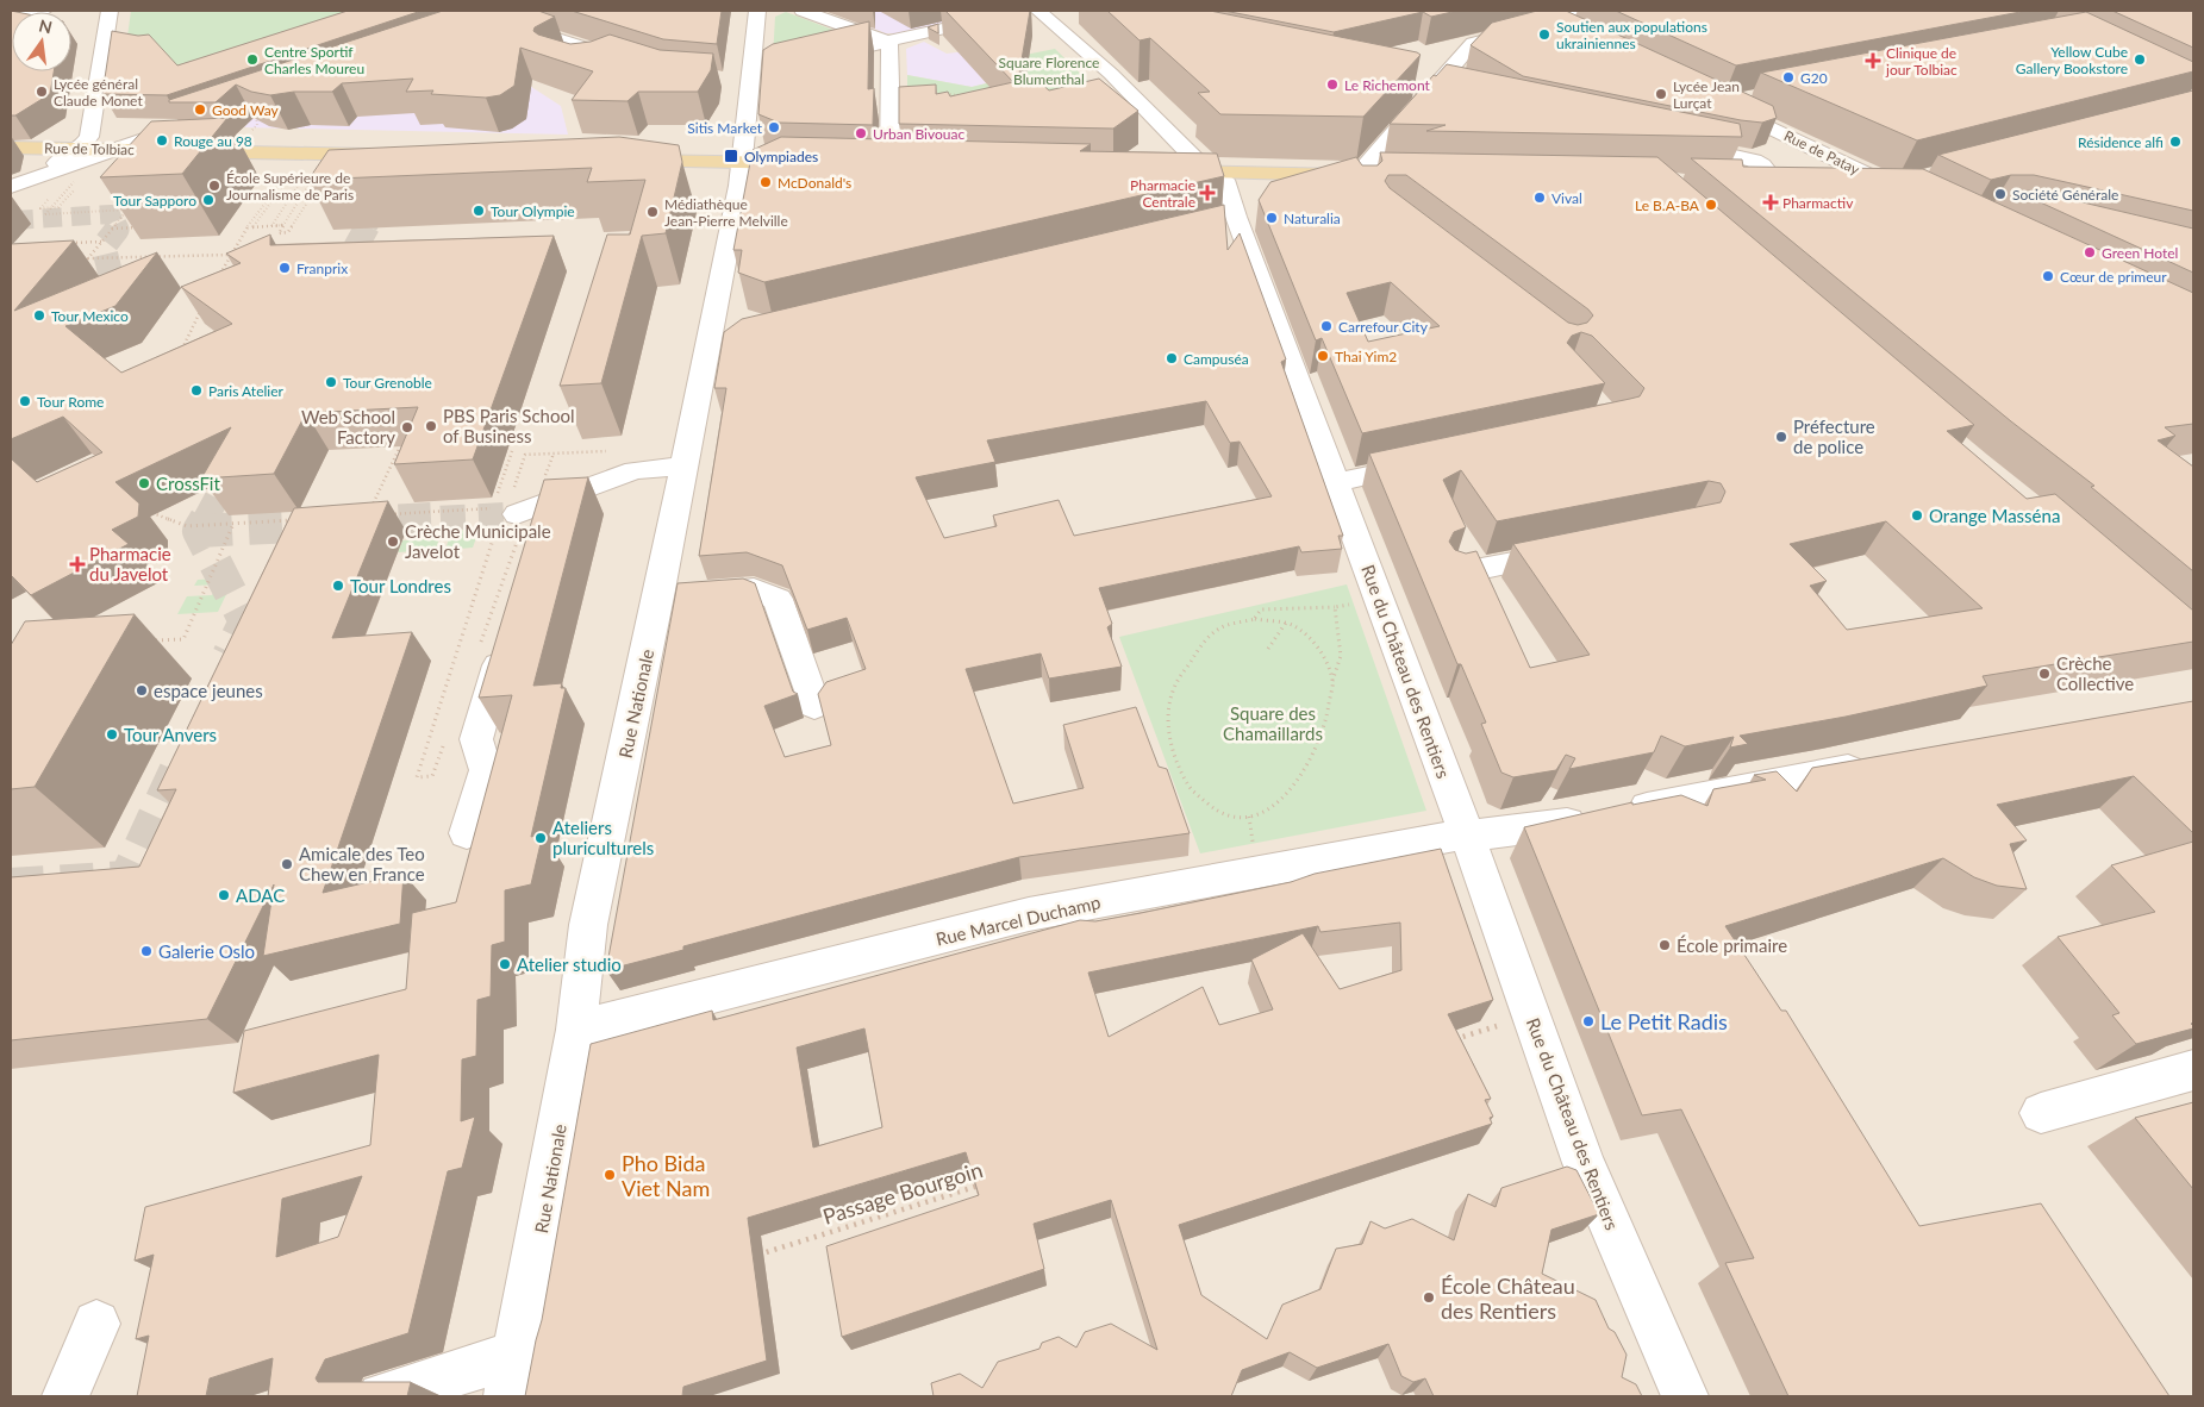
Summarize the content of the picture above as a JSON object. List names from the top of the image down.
{
  "streets": {
    "main road": ["Rue de Tolbiac"],
    "street": [
      "Rue de Patay",
      "Rue du Château des Rentiers",
      "Rue Nationale",
      "Rue Marcel Duchamp"
    ],
    "path": ["Passage Bourgoin"]
  },
  "crossings": [
    ["Rue du Château des Rentiers", "Rue Marcel Duchamp"],
    ["Rue Nationale", "Rue Marcel Duchamp"]
  ],
  "parks": ["Square Florence Blumenthal", "Square des Chamaillards"],
  "places": {
    "other": [
      "Soutien aux populations ukrainiennes",
      "Centre Sportif Charles Moureu",
      "Yellow Cube Gallery Bookstore",
      "G20",
      "Le Richemont",
      "Lycée général Claude Monet",
      "Lycée Jean Lurçat",
      "Good Way",
      "Sitis Market",
      "Urban Bivouac",
      "Rouge au 98",
      "Résidence alfi",
      "McDonald's",
      "École Supérieure de Journalisme de Paris",
      "Société Générale",
      "Vival",
      "Tour Sapporo",
      "Le B.A-BA",
      "Tour Olympie",
      "Médiathèque Jean-Pierre Melville",
      "Naturalia",
      "Green Hotel",
      "Franprix",
      "Cœur de primeur",
      "Tour Mexico",
      "Carrefour City",
      "Thai Yim2",
      "Campuséa",
      "Tour Grenoble",
      "Paris Atelier",
      "Tour Rome",
      "PBS Paris School of Business",
      "Web School Factory",
      "Préfecture de police",
      "CrossFit",
      "Orange Masséna",
      "Crèche Municipale Javelot",
      "Tour Londres",
      "Crèche Collective",
      "espace jeunes",
      "Tour Anvers",
      "Ateliers pluriculturels",
      "Amicale des Teo Chew en France",
      "ADAC",
      "École primaire",
      "Galerie Oslo",
      "Atelier studio",
      "Le Petit Radis",
      "Pho Bida Viet Nam",
      "École Château des Rentiers"
    ],
    "health": [
      "Clinique de jour Tolbiac",
      "Pharmacie Centrale",
      "Pharmactiv",
      "Pharmacie du Javelot"
    ],
    "transit": ["Olympiades"]
  },
  "north": "top"
}
